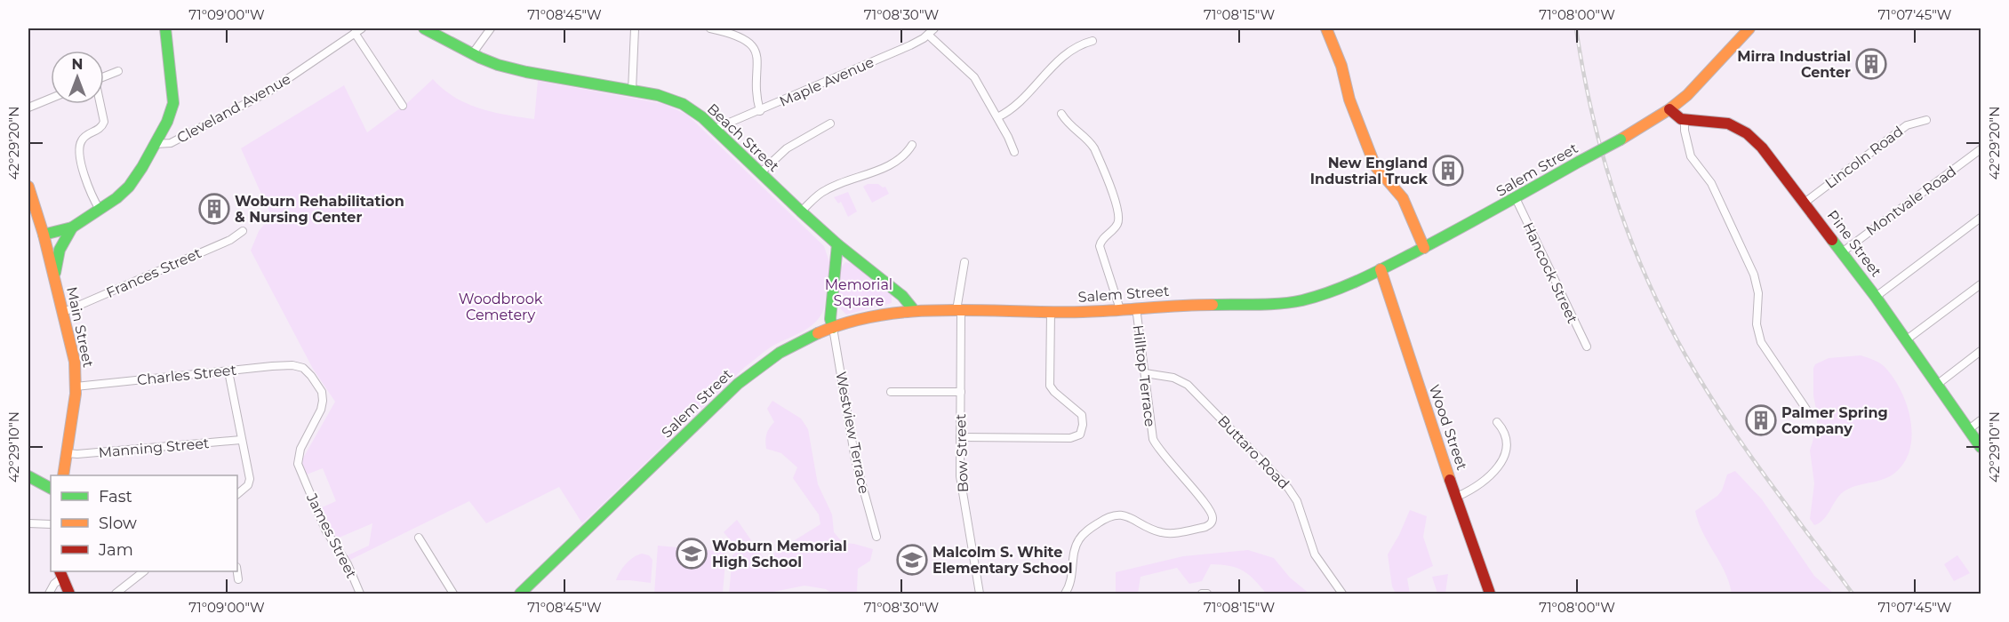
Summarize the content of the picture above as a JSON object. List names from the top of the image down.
{
  "streets": {
    "street": [
      "Maple Avenue",
      "Cleveland Avenue",
      "Beach Street",
      "Lincoln Road",
      "Salem Street",
      "Montvale Road",
      "Pine Street",
      "Frances Street",
      "Hancock Street",
      "Main Street",
      "Charles Street",
      "Hilltop Terrace",
      "Wood Street",
      "Westview Terrace",
      "Manning Street",
      "Buttaro Road",
      "Bow Street",
      "James Street"
    ]
  },
  "crossings": [
    ["Maple Avenue", "Beach Street"],
    ["Beach Street", "Salem Street"],
    ["Lincoln Road", "Pine Street"],
    ["Salem Street", "Hancock Street"],
    ["Salem Street", "Hilltop Terrace"],
    ["Salem Street", "Wood Street"],
    ["Salem Street", "Westview Terrace"],
    ["Salem Street", "Bow Street"],
    ["Montvale Road", "Pine Street"],
    ["Frances Street", "Main Street"],
    ["Main Street", "Charles Street"],
    ["Main Street", "Manning Street"],
    ["Charles Street", "James Street"],
    ["Hilltop Terrace", "Buttaro Road"]
  ],
  "parks": ["Memorial Square", "Woodbrook Cemetery"],
  "places": {
    "building": [
      "Mirra Industrial Center",
      "New England Industrial Truck",
      "Woburn Rehabilitation & Nursing Center",
      "Palmer Spring Company"
    ],
    "school or university": ["Woburn Memorial High School", "Malcolm S. White Elementary School"]
  },
  "legend": ["Fast", "Slow", "Jam"],
  "north": "top",
  "coordinates": [
    "71°09'00\"W",
    "71°08'45\"W",
    "71°08'30\"W",
    "71°08'15\"W",
    "71°08'00\"W",
    "71°07'45\"W",
    "42°29'20\"N",
    "42°29'10\"N"
  ]
}
